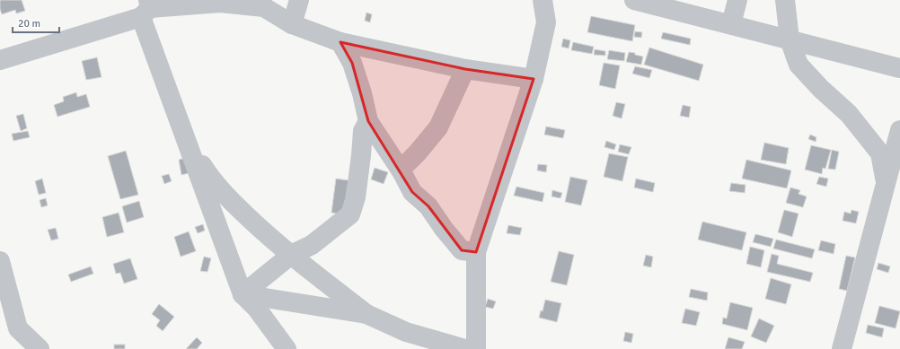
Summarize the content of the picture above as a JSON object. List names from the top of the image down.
{
  "scale_bar": "20 m"
}
